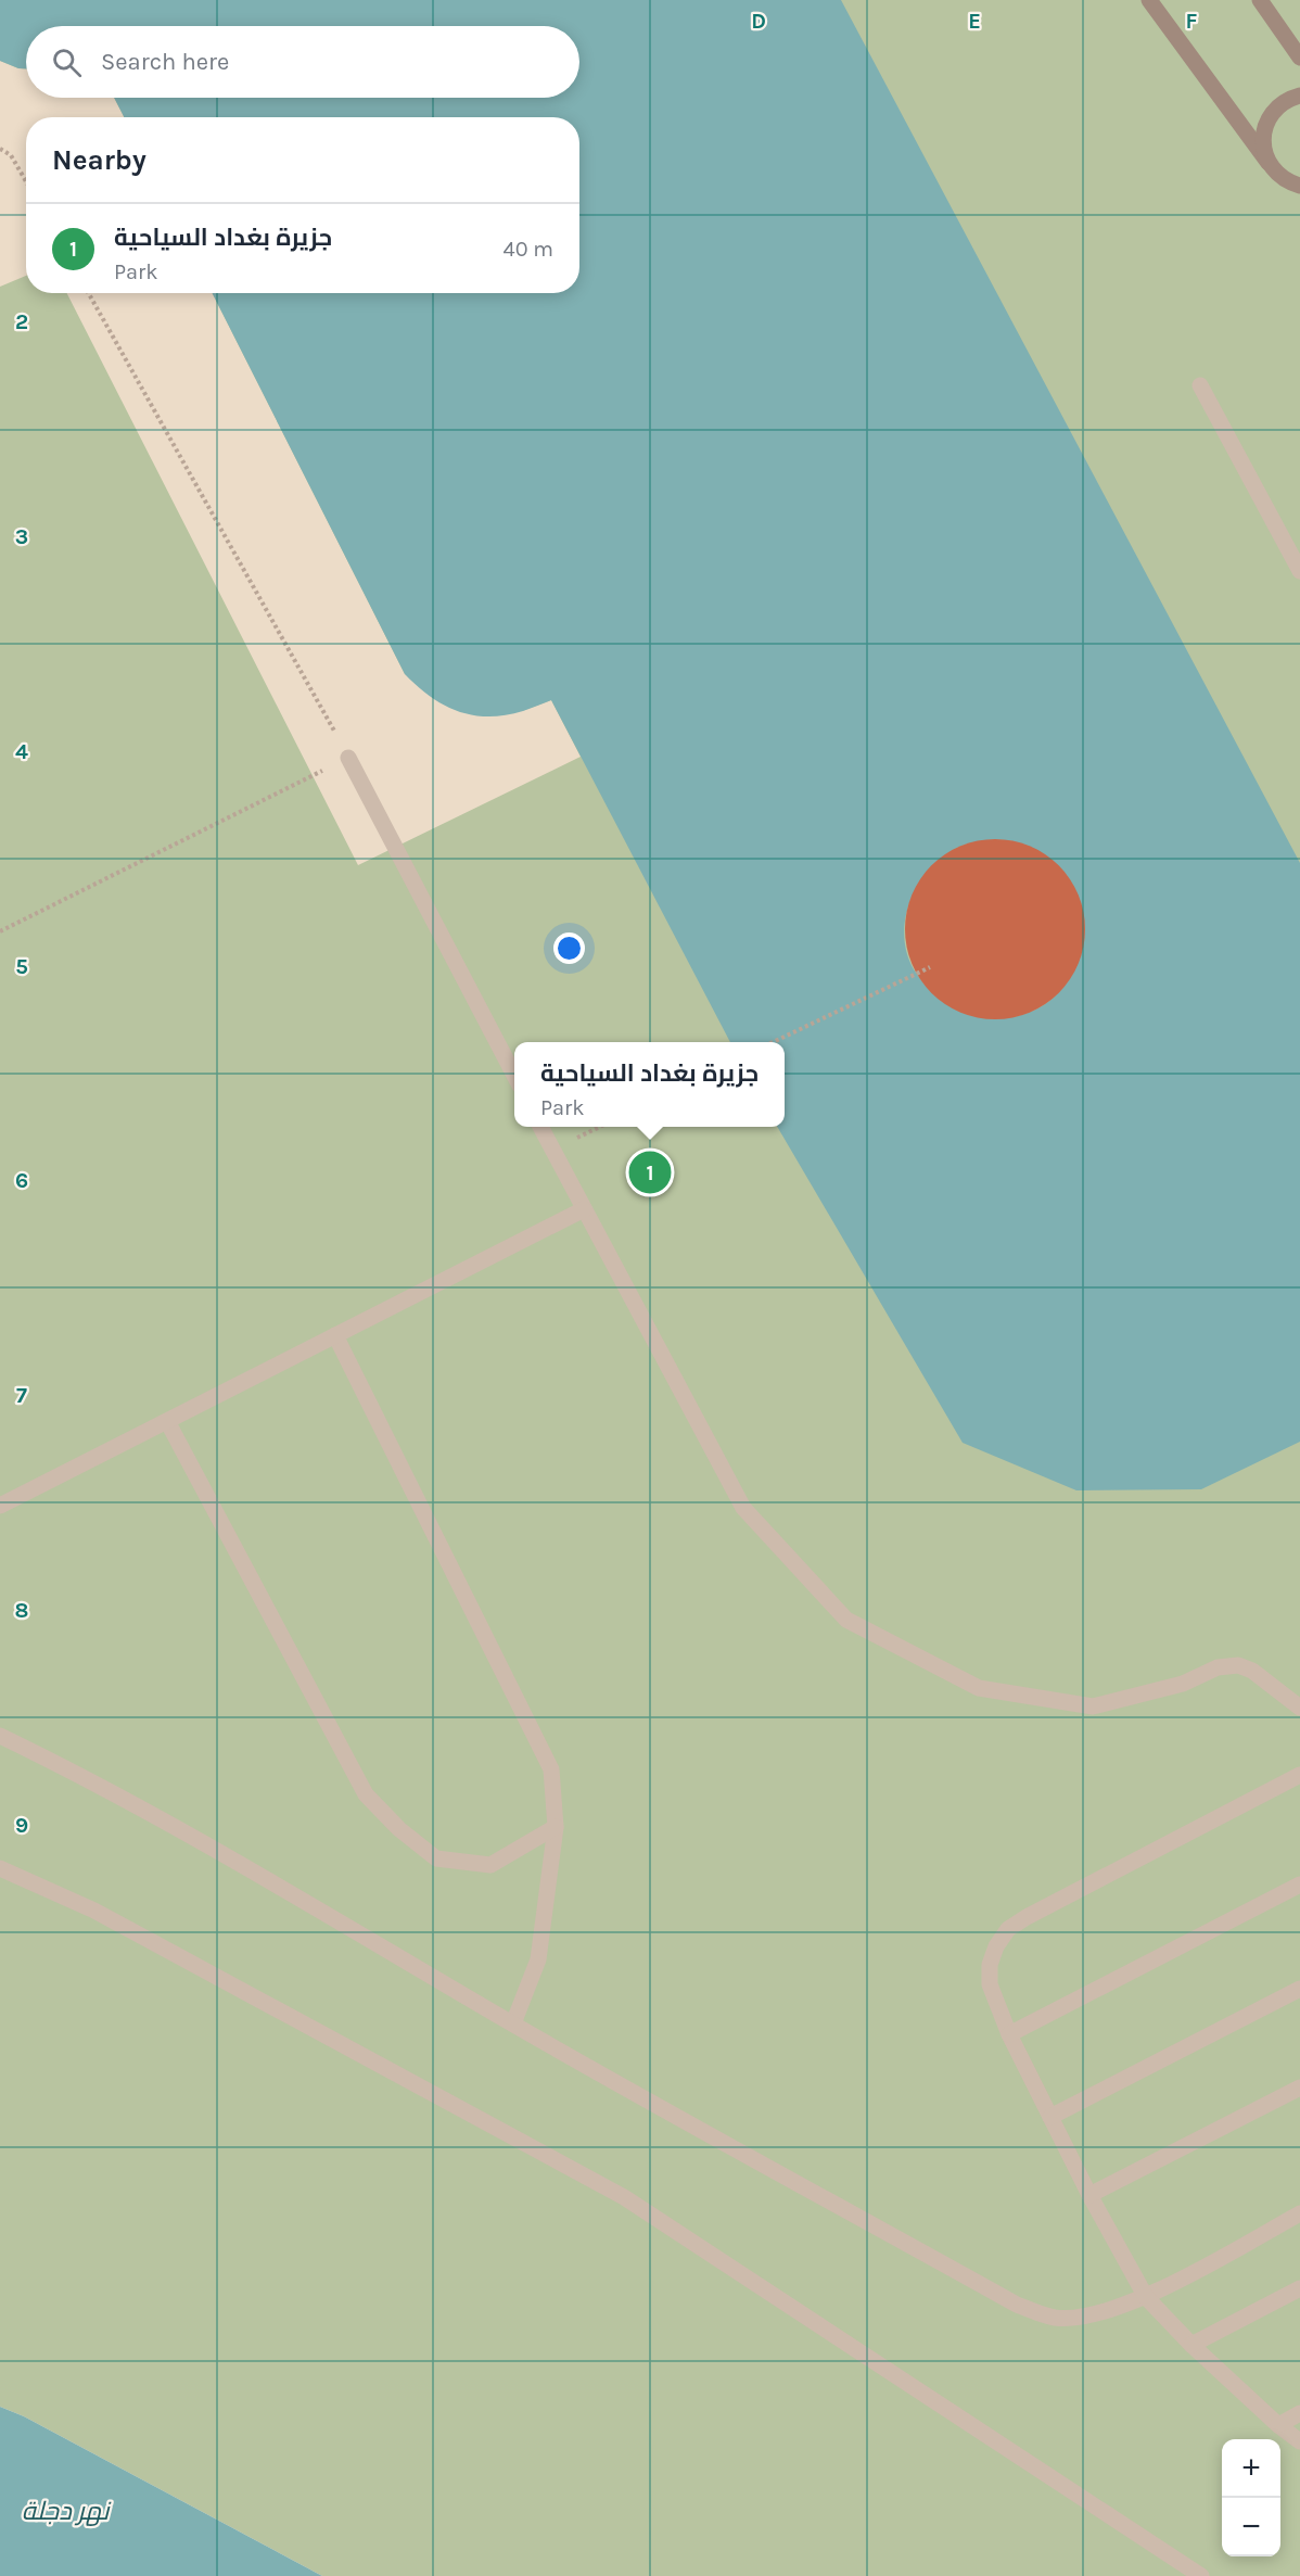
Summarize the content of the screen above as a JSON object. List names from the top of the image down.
{
  "water": ["نهر دجلة"],
  "page": {
    "search": "Search here",
    "heading": "Nearby",
    "list": [
      {
        "mark": "1",
        "name": "جزيرة بغداد السياحية",
        "note": "Park",
        "value": "40 m"
      }
    ],
    "popup": ["جزيرة بغداد السياحية", "Park"],
    "pins": "1",
    "map_buttons": ["+", "−"]
  },
  "grid": {
    "columns": ["D", "E", "F"],
    "rows": [
      "2",
      "3",
      "4",
      "5",
      "6",
      "7",
      "8",
      "9"
    ]
  }
}
